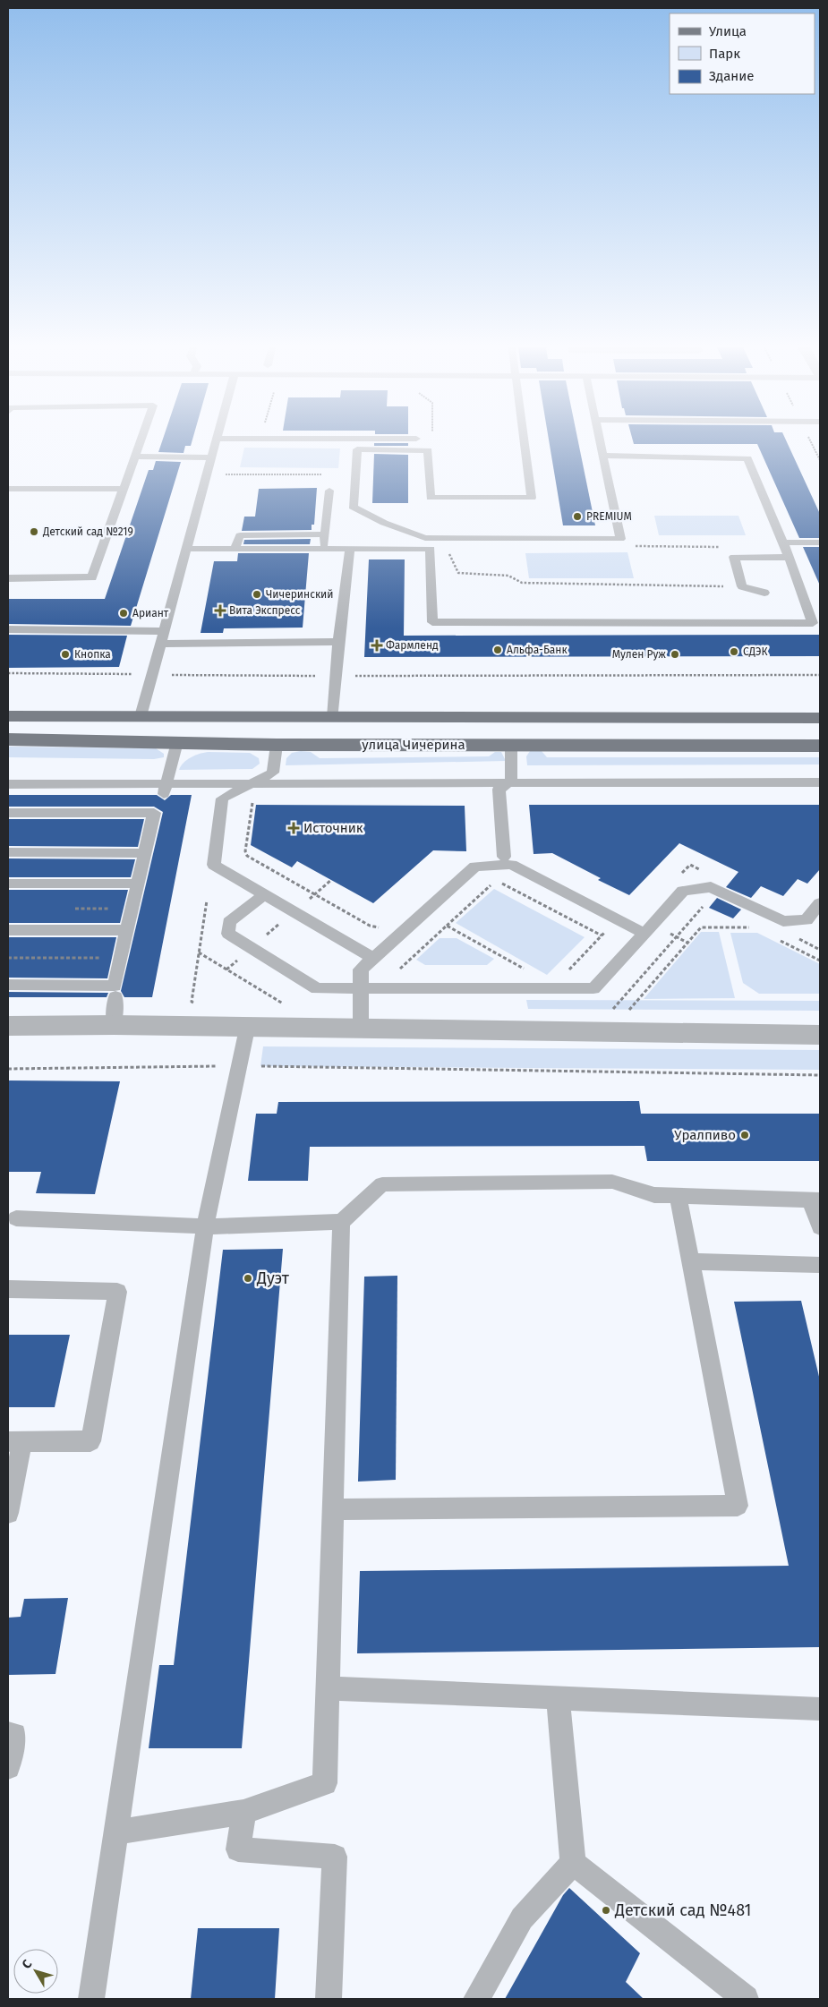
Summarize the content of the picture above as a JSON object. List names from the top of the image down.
{
  "streets": {
    "main road": ["улица Чичерина"]
  },
  "places": {
    "other": [
      "PREMIUM",
      "Детский сад №219",
      "Чичеринский",
      "Ариант",
      "Альфа-Банк",
      "СДЭК",
      "Кнопка",
      "Мулен Руж",
      "Уралпиво",
      "Дуэт",
      "Детский сад №481"
    ],
    "health": ["Вита Экспресс", "Фармленд", "Источник"]
  },
  "legend": ["Улица", "Парк", "Здание"],
  "north": "top left"
}
